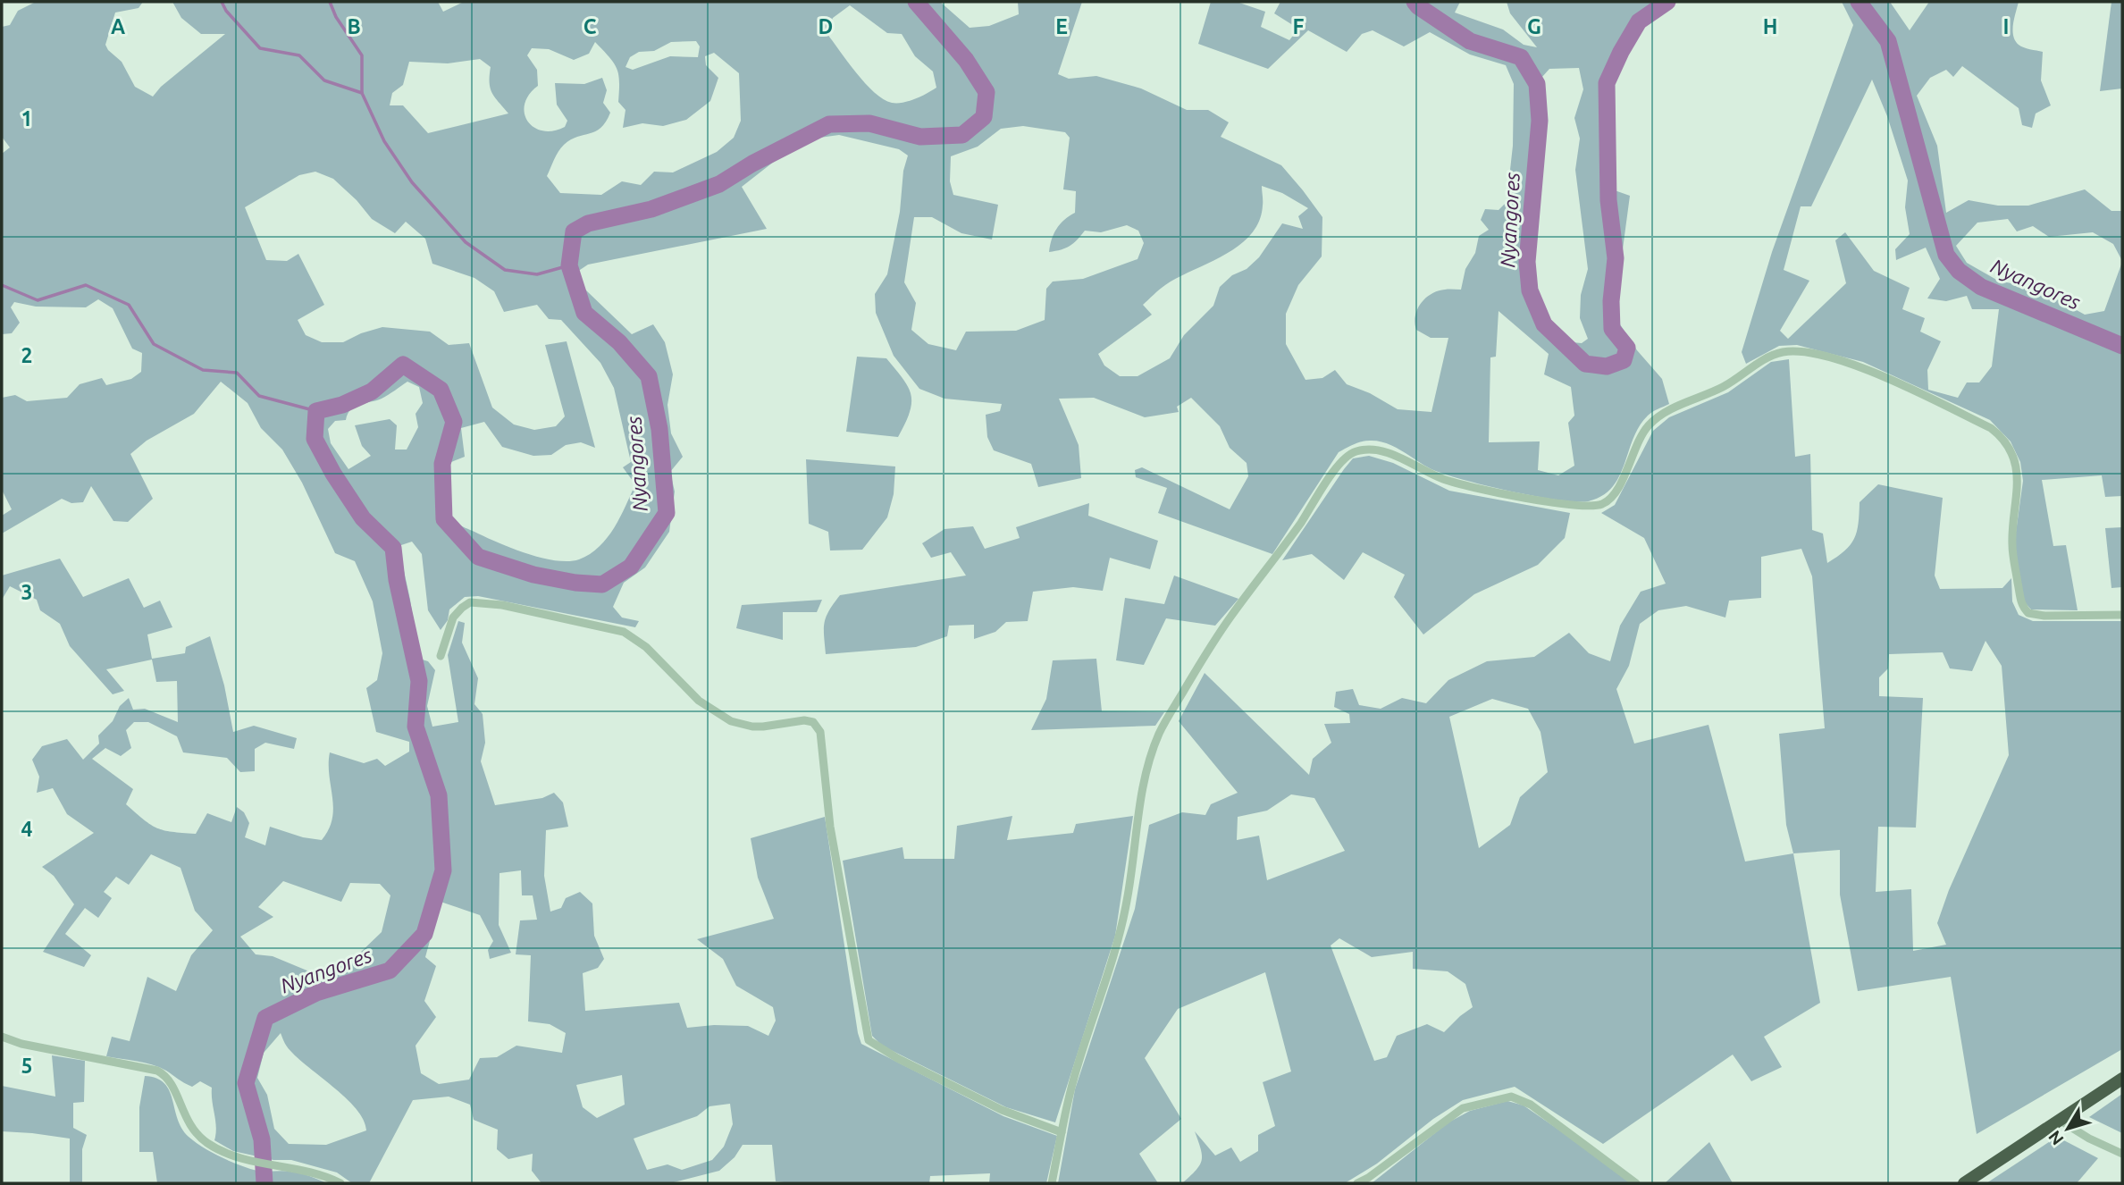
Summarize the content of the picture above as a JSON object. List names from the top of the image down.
{
  "water": ["Nyangores"],
  "north": "bottom left",
  "grid": {
    "columns": [
      "A",
      "B",
      "C",
      "D",
      "E",
      "F",
      "G",
      "H",
      "I"
    ],
    "rows": [
      "1",
      "2",
      "3",
      "4",
      "5"
    ]
  }
}
